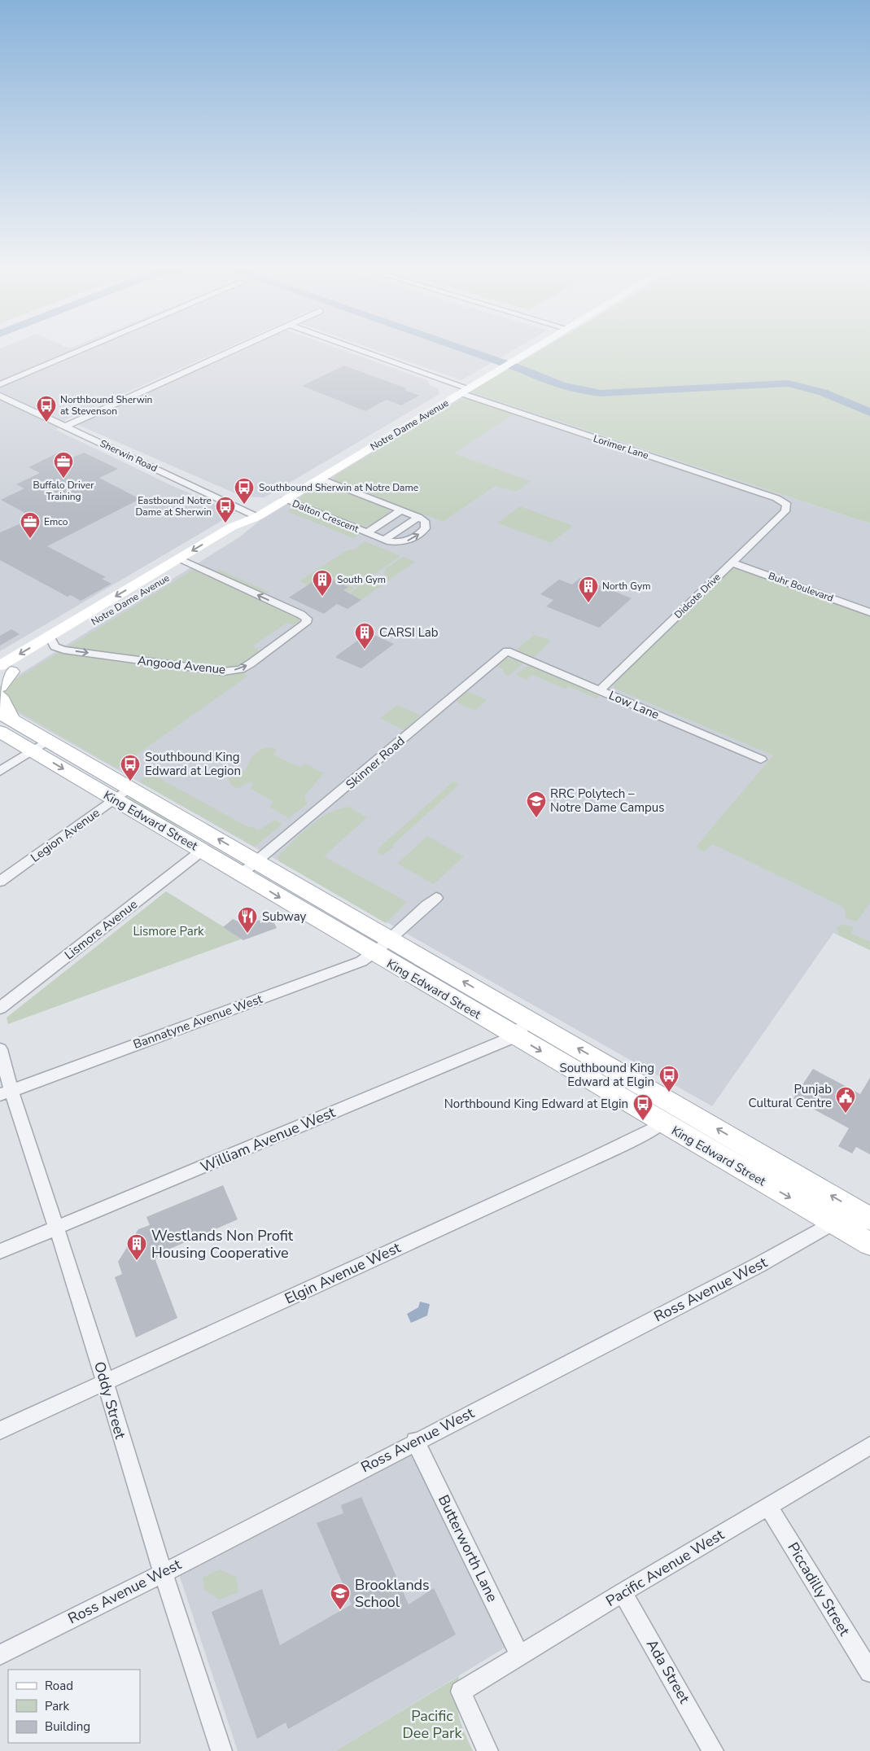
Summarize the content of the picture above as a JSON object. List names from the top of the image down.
{
  "streets": {
    "main road": ["King Edward Street"],
    "street": [
      "Notre Dame Avenue",
      "Lorimer Lane",
      "Sherwin Road",
      "Dalton Crescent",
      "Buhr Boulevard",
      "Didcote Drive",
      "Angood Avenue",
      "Low Lane",
      "Skinner Road",
      "Legion Avenue",
      "Lismore Avenue",
      "Bannatyne Avenue West",
      "William Avenue West",
      "Elgin Avenue West",
      "Ross Avenue West",
      "Oddy Street",
      "Butterworth Lane",
      "Pacific Avenue West",
      "Piccadilly Street",
      "Ada Street"
    ]
  },
  "crossings": [
    ["Notre Dame Avenue", "Lorimer Lane"],
    ["Notre Dame Avenue", "Sherwin Road"],
    ["Notre Dame Avenue", "Dalton Crescent"],
    ["Notre Dame Avenue", "Angood Avenue"],
    ["Lorimer Lane", "Didcote Drive"],
    ["Buhr Boulevard", "Didcote Drive"],
    ["Didcote Drive", "Low Lane"],
    ["Low Lane", "Skinner Road"],
    ["Skinner Road", "King Edward Street"],
    ["King Edward Street", "Legion Avenue"],
    ["King Edward Street", "Lismore Avenue"],
    ["King Edward Street", "Bannatyne Avenue West"],
    ["King Edward Street", "William Avenue West"],
    ["King Edward Street", "Elgin Avenue West"],
    ["King Edward Street", "Ross Avenue West"],
    ["Bannatyne Avenue West", "Oddy Street"],
    ["William Avenue West", "Oddy Street"],
    ["Elgin Avenue West", "Oddy Street"],
    ["Ross Avenue West", "Oddy Street"],
    ["Ross Avenue West", "Butterworth Lane"],
    ["Butterworth Lane", "Pacific Avenue West"],
    ["Pacific Avenue West", "Piccadilly Street"],
    ["Pacific Avenue West", "Ada Street"]
  ],
  "parks": ["Lismore Park", "Pacific Dee Park"],
  "places": {
    "bus stop": [
      "Northbound Sherwin at Stevenson",
      "Southbound Sherwin at Notre Dame",
      "Eastbound Notre Dame at Sherwin",
      "Southbound King Edward at Legion",
      "Southbound King Edward at Elgin",
      "Northbound King Edward at Elgin"
    ],
    "office": ["Buffalo Driver Training", "Emco"],
    "building": [
      "South Gym",
      "North Gym",
      "CARSI Lab",
      "Westlands Non Profit Housing Cooperative"
    ],
    "school or university": ["RRC Polytech – Notre Dame Campus", "Brooklands School"],
    "restaurant": ["Subway"],
    "public building": ["Punjab Cultural Centre"]
  },
  "legend": ["Road", "Park", "Building"]
}
